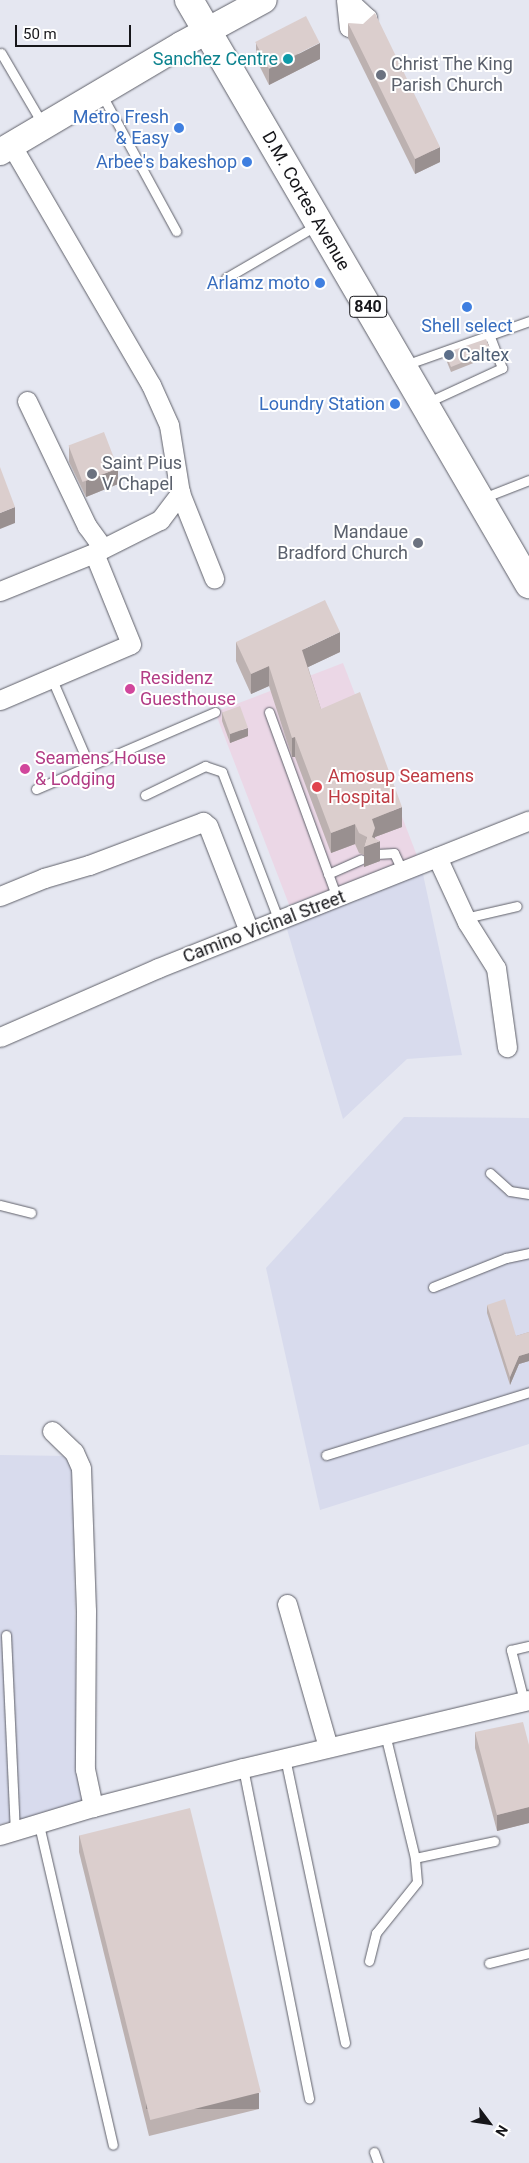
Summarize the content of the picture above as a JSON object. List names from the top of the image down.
{
  "streets": {
    "highway": ["D.M. Cortes Avenue", "840"],
    "street": ["Camino Vicinal Street"]
  },
  "places": [
    "Sanchez Centre",
    "Christ The King Parish Church",
    "Metro Fresh & Easy",
    "Arbee's bakeshop",
    "Arlamz moto",
    "Shell select",
    "Caltex",
    "Loundry Station",
    "Saint Pius V Chapel",
    "Mandaue Bradford Church",
    "Residenz Guesthouse",
    "Seamens House & Lodging",
    "Amosup Seamens Hospital"
  ],
  "scale_bar": "50 m",
  "north": "bottom right"
}
